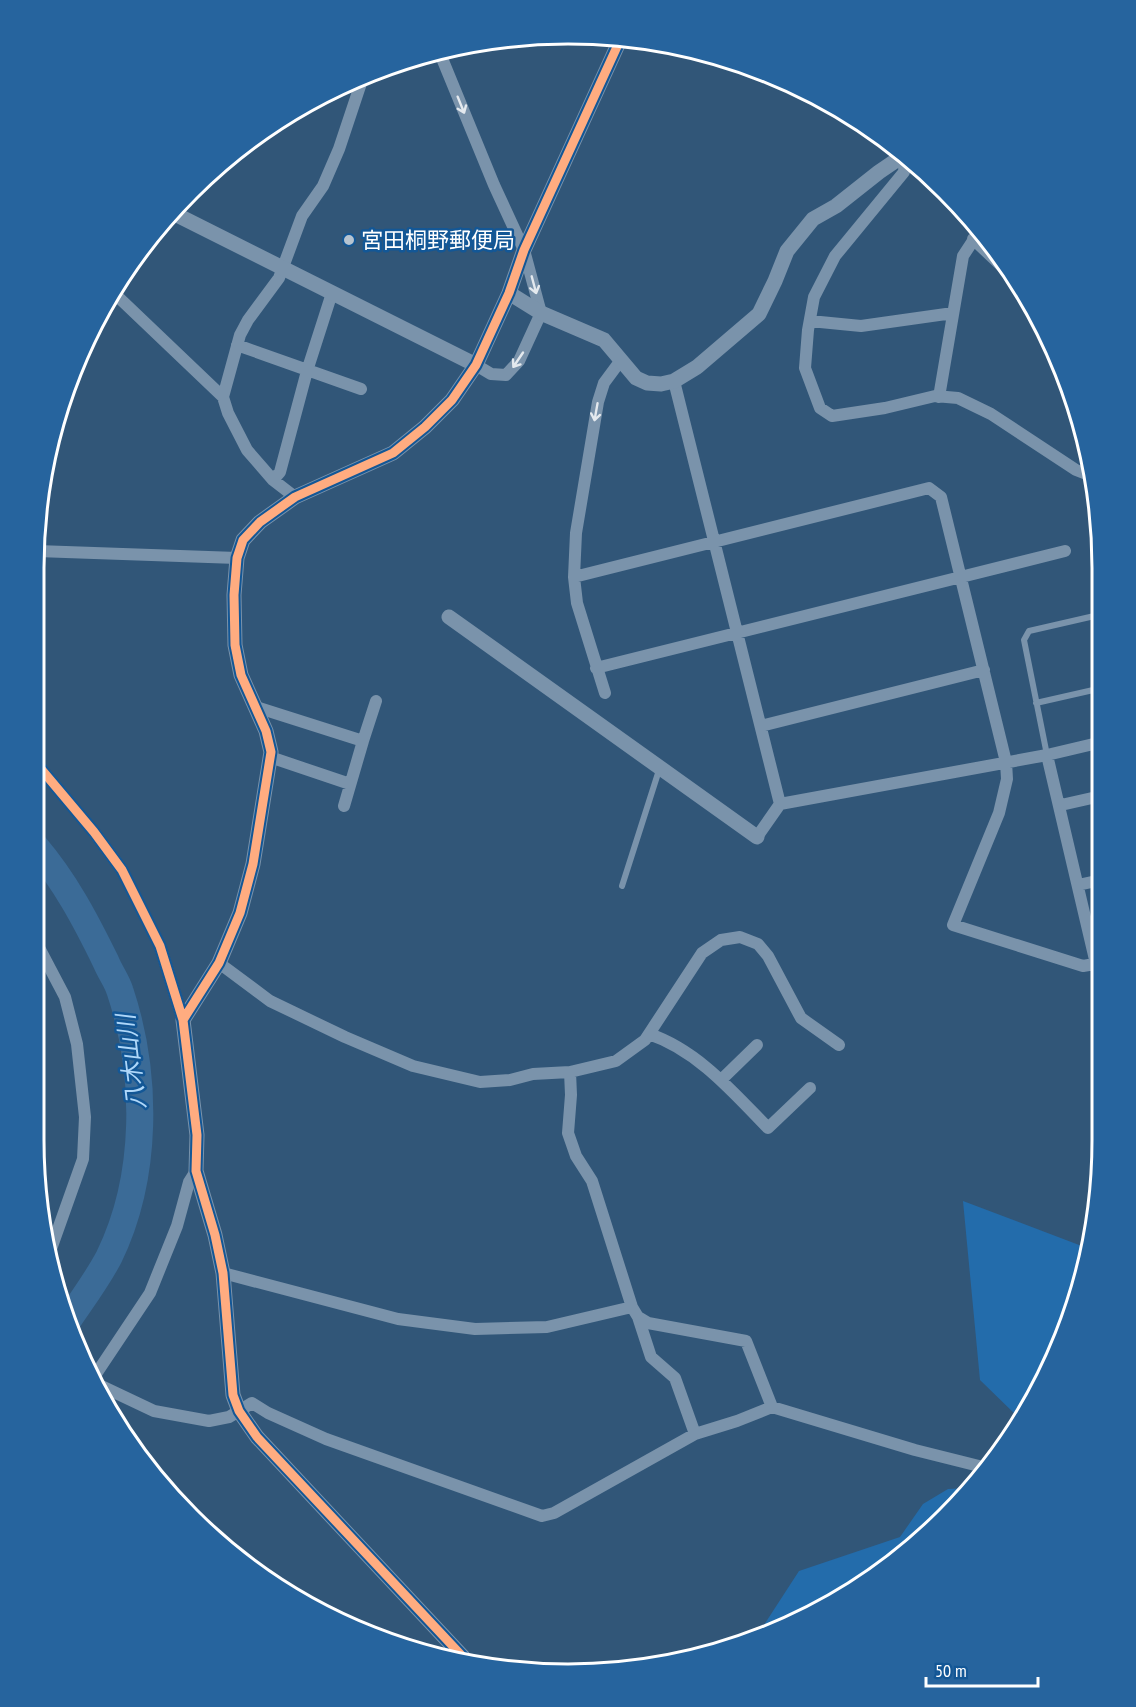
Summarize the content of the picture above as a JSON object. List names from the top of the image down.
{
  "water": ["八木山川"],
  "places": ["宮田桐野郵便局"],
  "scale_bar": "50 m"
}
